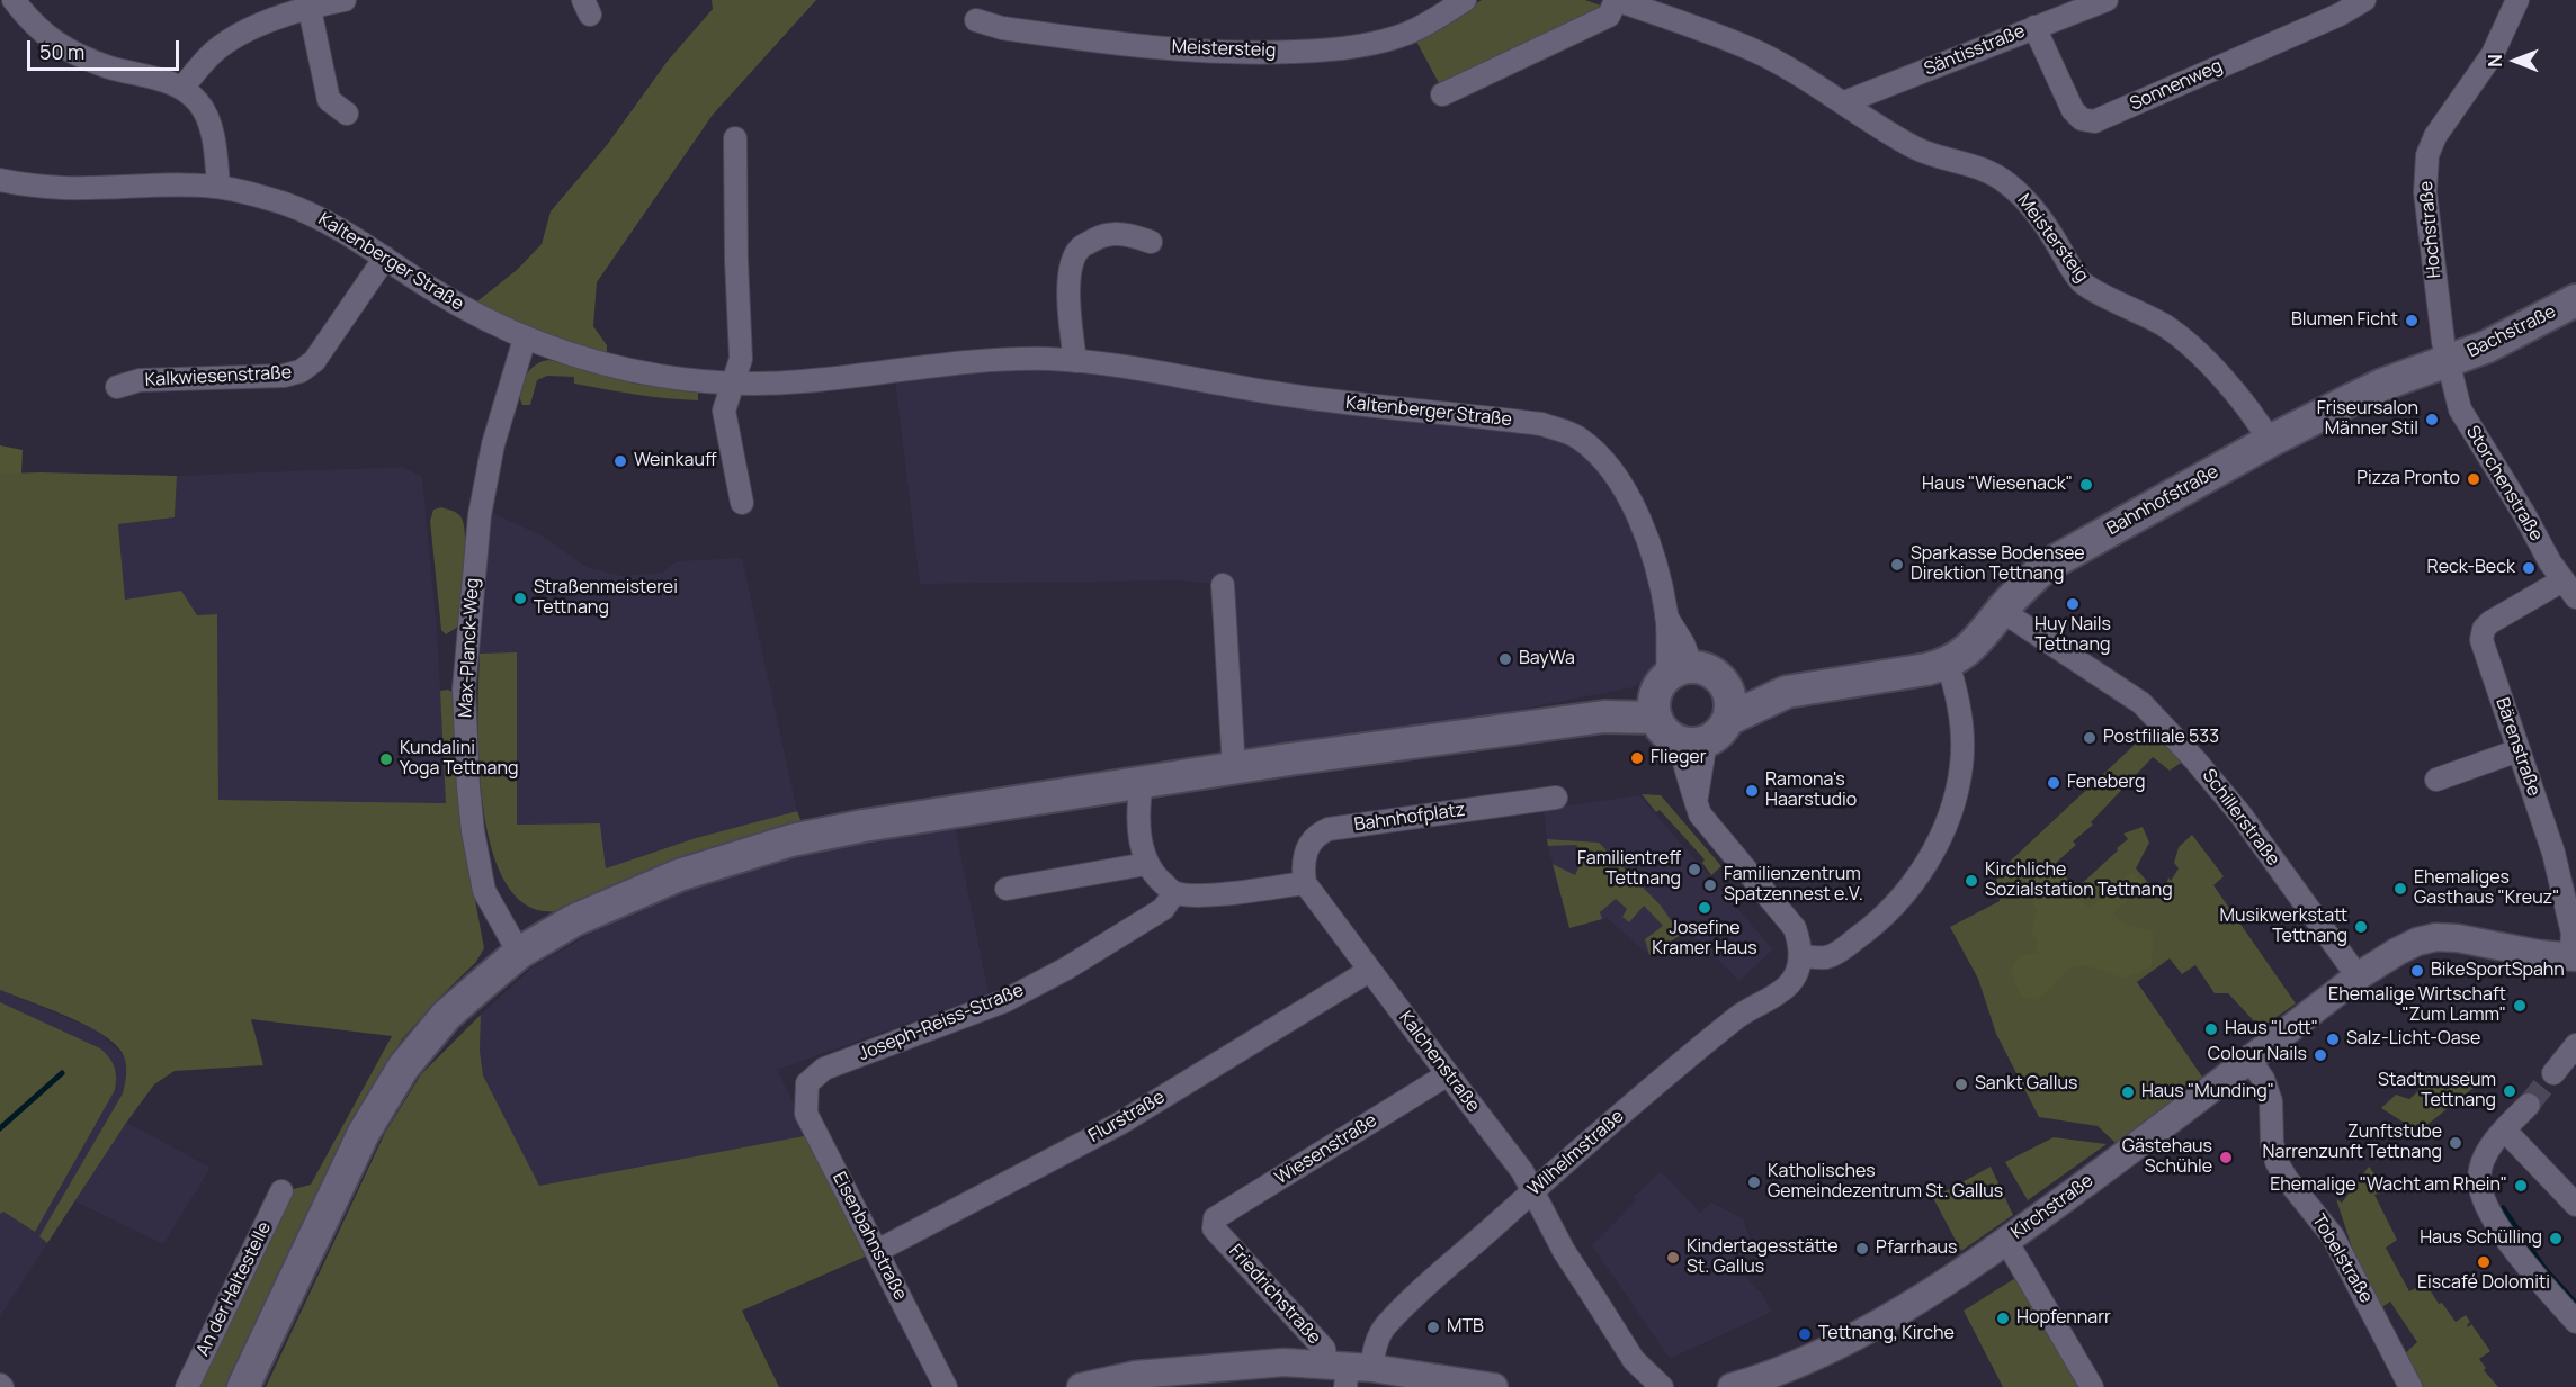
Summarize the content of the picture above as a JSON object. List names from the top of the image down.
{
  "streets": {
    "main road": ["Bachstraße", "Bahnhofstraße"],
    "street": [
      "Meistersteig",
      "Säntisstraße",
      "Sonnenweg",
      "Hochstraße",
      "Kaltenberger Straße",
      "Kalkwiesenstraße",
      "Storchenstraße",
      "Max-Planck-Weg",
      "Bärenstraße",
      "Bahnhofplatz",
      "Schillerstraße",
      "Joseph-Reiss-Straße",
      "Kalchenstraße",
      "Flurstraße",
      "Wiesenstraße",
      "Wilhelmstraße",
      "Kirchstraße",
      "Eisenbahnstraße",
      "Tobelstraße",
      "An der Haltestelle",
      "Friedrichstraße"
    ]
  },
  "crossings": [
    ["Meistersteig", "Säntisstraße"],
    ["Meistersteig", "Bahnhofstraße"],
    ["Säntisstraße", "Sonnenweg"],
    ["Hochstraße", "Bachstraße"],
    ["Hochstraße", "Storchenstraße"],
    ["Hochstraße", "Bahnhofstraße"],
    ["Kaltenberger Straße", "Kalkwiesenstraße"],
    ["Kaltenberger Straße", "Bahnhofstraße"],
    ["Kaltenberger Straße", "Max-Planck-Weg"],
    ["Bachstraße", "Storchenstraße"],
    ["Bachstraße", "Bahnhofstraße"],
    ["Storchenstraße", "Bahnhofstraße"],
    ["Storchenstraße", "Bärenstraße"],
    ["Bahnhofstraße", "Schillerstraße"],
    ["Bärenstraße", "Kirchstraße"],
    ["Bahnhofplatz", "Kalchenstraße"],
    ["Schillerstraße", "Kirchstraße"],
    ["Joseph-Reiss-Straße", "Eisenbahnstraße"],
    ["Kalchenstraße", "Flurstraße"],
    ["Kalchenstraße", "Wiesenstraße"],
    ["Kalchenstraße", "Wilhelmstraße"],
    ["Flurstraße", "Eisenbahnstraße"],
    ["Wiesenstraße", "Friedrichstraße"],
    ["Wilhelmstraße", "Friedrichstraße"],
    ["Kirchstraße", "Tobelstraße"]
  ],
  "places": [
    "Blumen Ficht",
    "Friseursalon Männer Stil",
    "Weinkauff",
    "Pizza Pronto",
    "Haus \"Wiesenack\"",
    "Sparkasse Bodensee Direktion Tettnang",
    "Reck-Beck",
    "Straßenmeisterei Tettnang",
    "Huy Nails Tettnang",
    "BayWa",
    "Postfiliale 533",
    "Flieger",
    "Kundalini Yoga Tettnang",
    "Feneberg",
    "Ramona's Haarstudio",
    "Familientreff Tettnang",
    "Kirchliche Sozialstation Tettnang",
    "Familienzentrum Spatzennest e.V.",
    "Ehemaliges Gasthaus \"Kreuz\"",
    "Josefine Kramer Haus",
    "Musikwerkstatt Tettnang",
    "BikeSportSpahn",
    "Ehemalige Wirtschaft \"Zum Lamm\"",
    "Haus \"Lott\"",
    "Salz-Licht-Oase",
    "Colour Nails",
    "Sankt Gallus",
    "Stadtmuseum Tettnang",
    "Haus \"Munding\"",
    "Zunftstube Narrenzunft Tettnang",
    "Gästehaus Schühle",
    "Katholisches Gemeindezentrum St. Gallus",
    "Ehemalige \"Wacht am Rhein\"",
    "Haus Schülling",
    "Pfarrhaus",
    "Kindertagesstätte St. Gallus",
    "Eiscafé Dolomiti",
    "Hopfennarr",
    "MTB",
    "Tettnang, Kirche"
  ],
  "scale_bar": "50 m",
  "north": "left"
}
